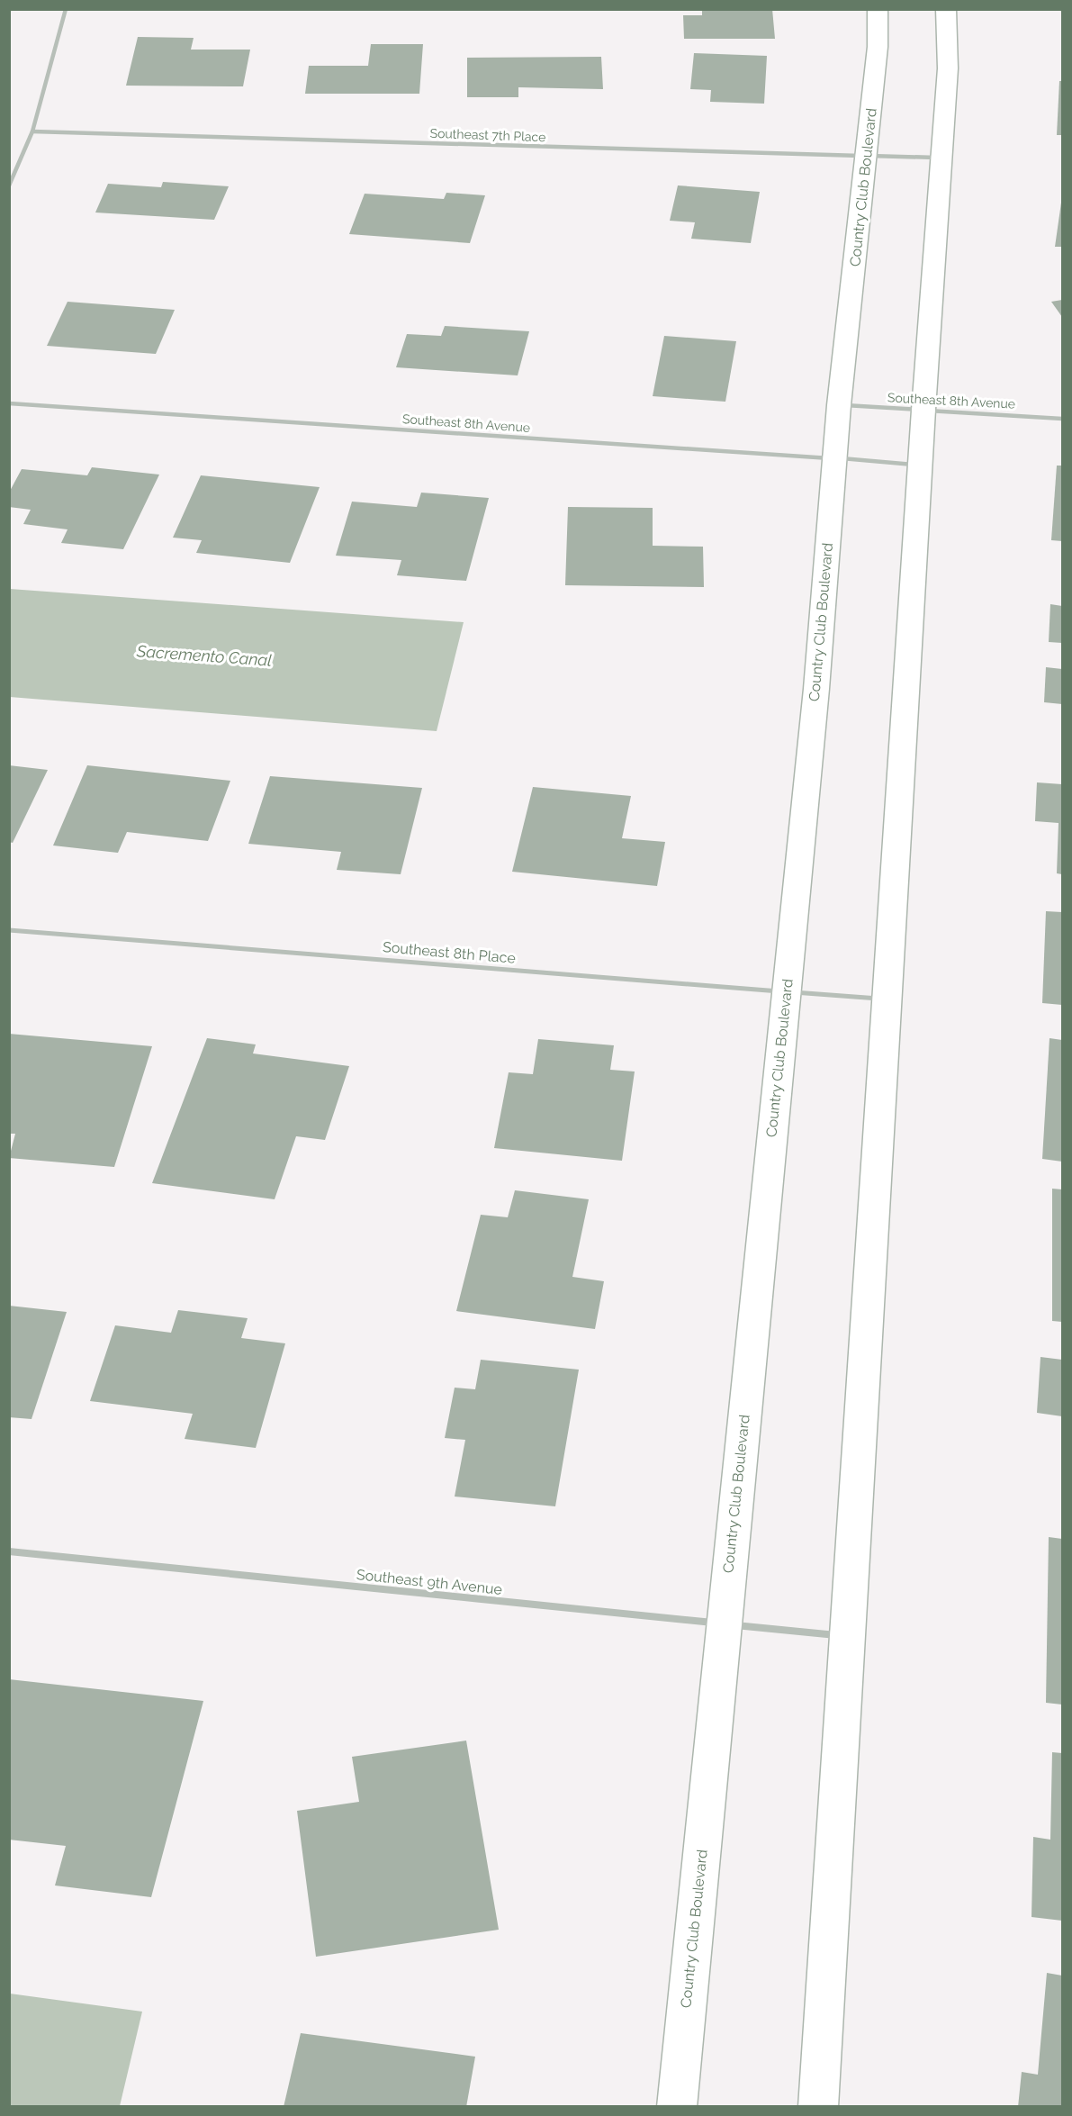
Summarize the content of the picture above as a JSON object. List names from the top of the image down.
{
  "streets": {
    "main road": ["Country Club Boulevard"],
    "street": [
      "Southeast 7th Place",
      "Southeast 8th Avenue",
      "Southeast 8th Place",
      "Southeast 9th Avenue"
    ]
  },
  "crossings": [
    ["Southeast 7th Place", "Country Club Boulevard"],
    ["Country Club Boulevard", "Southeast 8th Avenue"],
    ["Country Club Boulevard", "Southeast 8th Place"],
    ["Country Club Boulevard", "Southeast 9th Avenue"]
  ],
  "water": ["Sacremento Canal"]
}
